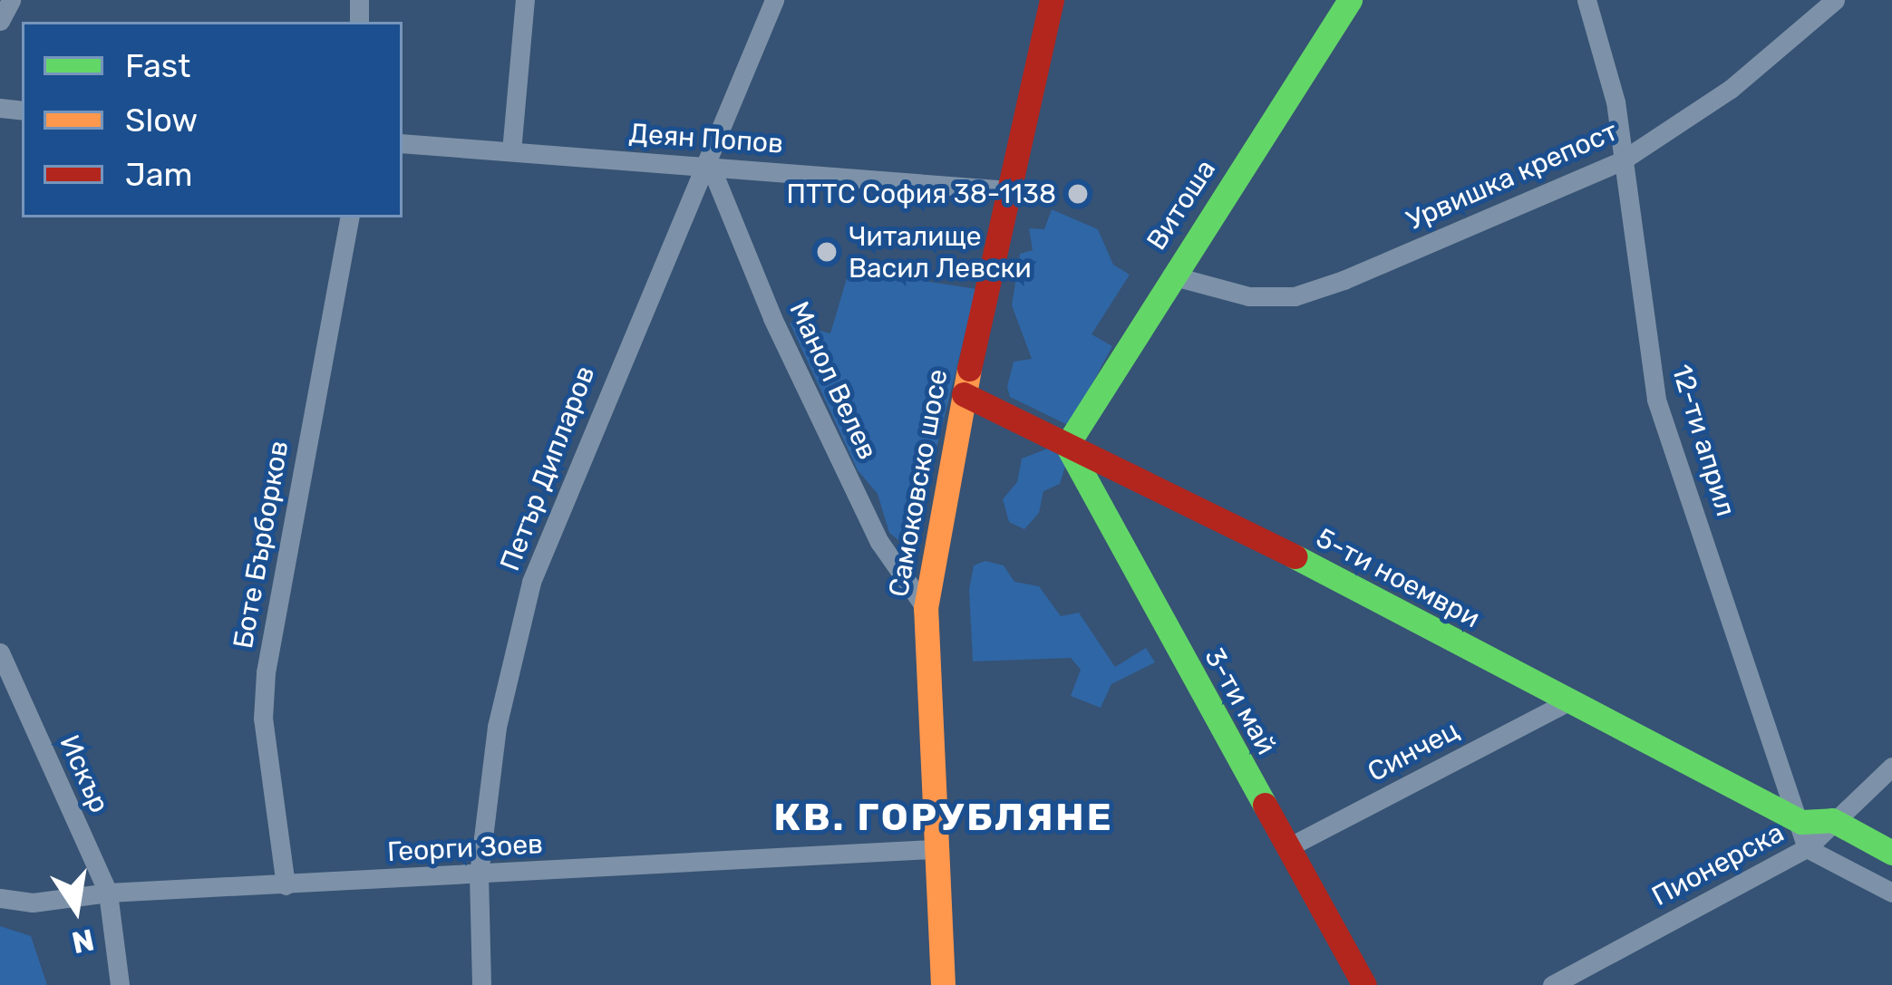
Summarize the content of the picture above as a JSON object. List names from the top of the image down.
{
  "streets": {
    "street": [
      "Деян Попов",
      "Урвишка крепост",
      "Витоша",
      "Манол Велев",
      "12-ти април",
      "Петър Дипларов",
      "Самоковско шосе",
      "Боте Бърборков",
      "5-ти ноември",
      "3-ти май",
      "Синчец",
      "Искър",
      "Георги Зоев",
      "Пионерска"
    ]
  },
  "crossings": [
    ["Деян Попов", "Манол Велев"],
    ["Деян Попов", "Петър Дипларов"],
    ["Деян Попов", "Самоковско шосе"],
    ["Урвишка крепост", "Витоша"],
    ["Урвишка крепост", "12-ти април"],
    ["Витоша", "5-ти ноември"],
    ["Витоша", "3-ти май"],
    ["Манол Велев", "Петър Дипларов"],
    ["Манол Велев", "Самоковско шосе"],
    ["12-ти април", "5-ти ноември"],
    ["12-ти април", "Пионерска"],
    ["Петър Дипларов", "Георги Зоев"],
    ["Самоковско шосе", "5-ти ноември"],
    ["Самоковско шосе", "Георги Зоев"],
    ["Боте Бърборков", "Георги Зоев"],
    ["5-ти ноември", "3-ти май"],
    ["5-ти ноември", "Синчец"],
    ["5-ти ноември", "Пионерска"],
    ["3-ти май", "Синчец"],
    ["Искър", "Георги Зоев"]
  ],
  "districts": ["КВ. ГОРУБЛЯНЕ"],
  "places": ["ПТТС София 38-1138", "Читалище Васил Левски"],
  "legend": ["Fast", "Slow", "Jam"],
  "north": "bottom"
}
